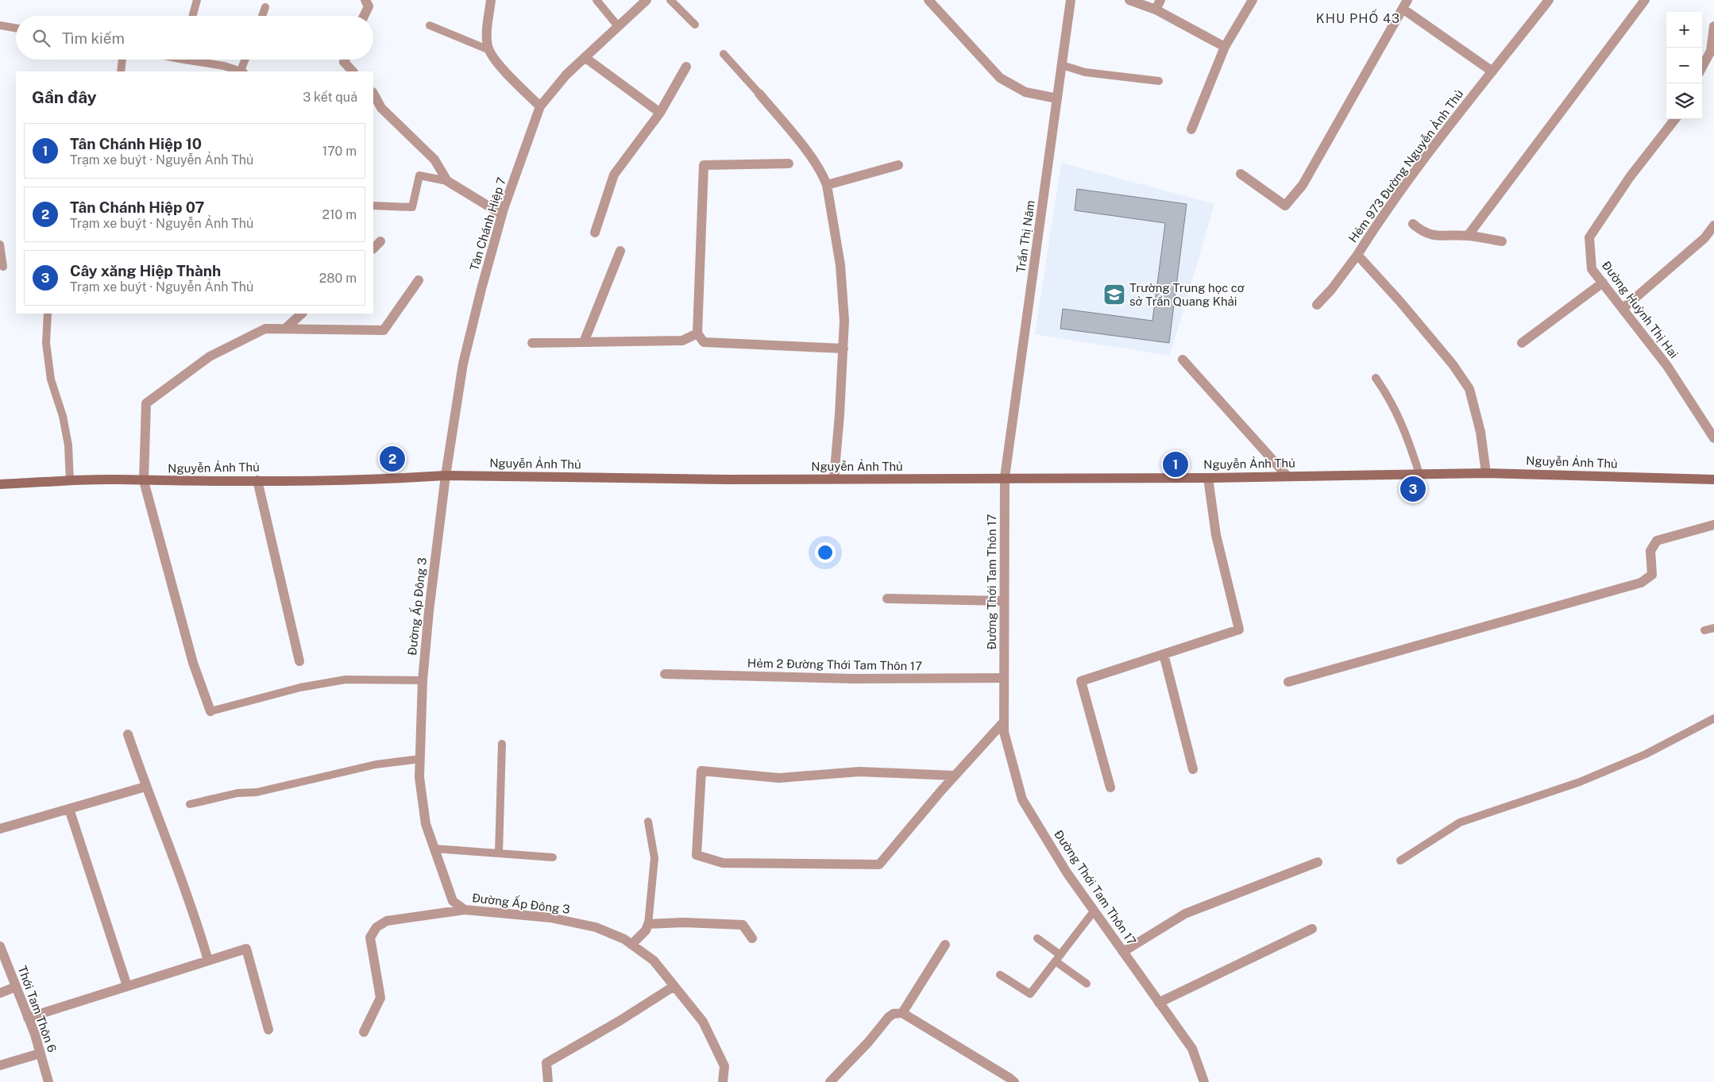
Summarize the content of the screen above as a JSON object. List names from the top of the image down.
{
  "streets": {
    "main road": ["Nguyễn Ảnh Thủ"],
    "street": [
      "Hẻm 973 Đường Nguyễn Ảnh Thủ",
      "Tân Chánh Hiệp 7",
      "Trần Thị Năm",
      "Đường Huỳnh Thị Hai",
      "Đường Thới Tam Thôn 17",
      "Đường Ấp Đông 3",
      "Hẻm 2 Đường Thới Tam Thôn 17",
      "Thới Tam Thôn 6"
    ]
  },
  "crossings": [
    ["Hẻm 973 Đường Nguyễn Ảnh Thủ", "Nguyễn Ảnh Thủ"],
    ["Tân Chánh Hiệp 7", "Nguyễn Ảnh Thủ"],
    ["Tân Chánh Hiệp 7", "Đường Ấp Đông 3"],
    ["Trần Thị Năm", "Nguyễn Ảnh Thủ"],
    ["Trần Thị Năm", "Đường Thới Tam Thôn 17"],
    ["Nguyễn Ảnh Thủ", "Đường Thới Tam Thôn 17"],
    ["Nguyễn Ảnh Thủ", "Đường Ấp Đông 3"],
    ["Đường Thới Tam Thôn 17", "Hẻm 2 Đường Thới Tam Thôn 17"]
  ],
  "districts": ["KHU PHỐ 43"],
  "places": {
    "school or university": ["Trường Trung học cơ sở Trần Quang Khải"]
  },
  "page": {
    "map_buttons": ["+", "−"],
    "search": "Tìm kiếm",
    "heading": ["Gần đây", "3 kết quả"],
    "list": [
      {
        "mark": "1",
        "name": "Tân Chánh Hiệp 10",
        "note": "Trạm xe buýt · Nguyễn Ảnh Thủ",
        "value": "170 m"
      },
      {
        "mark": "2",
        "name": "Tân Chánh Hiệp 07",
        "note": "Trạm xe buýt · Nguyễn Ảnh Thủ",
        "value": "210 m"
      },
      {
        "mark": "3",
        "name": "Cây xăng Hiệp Thành",
        "note": "Trạm xe buýt · Nguyễn Ảnh Thủ",
        "value": "280 m"
      }
    ],
    "pins": ["2", "1", "3"]
  }
}
